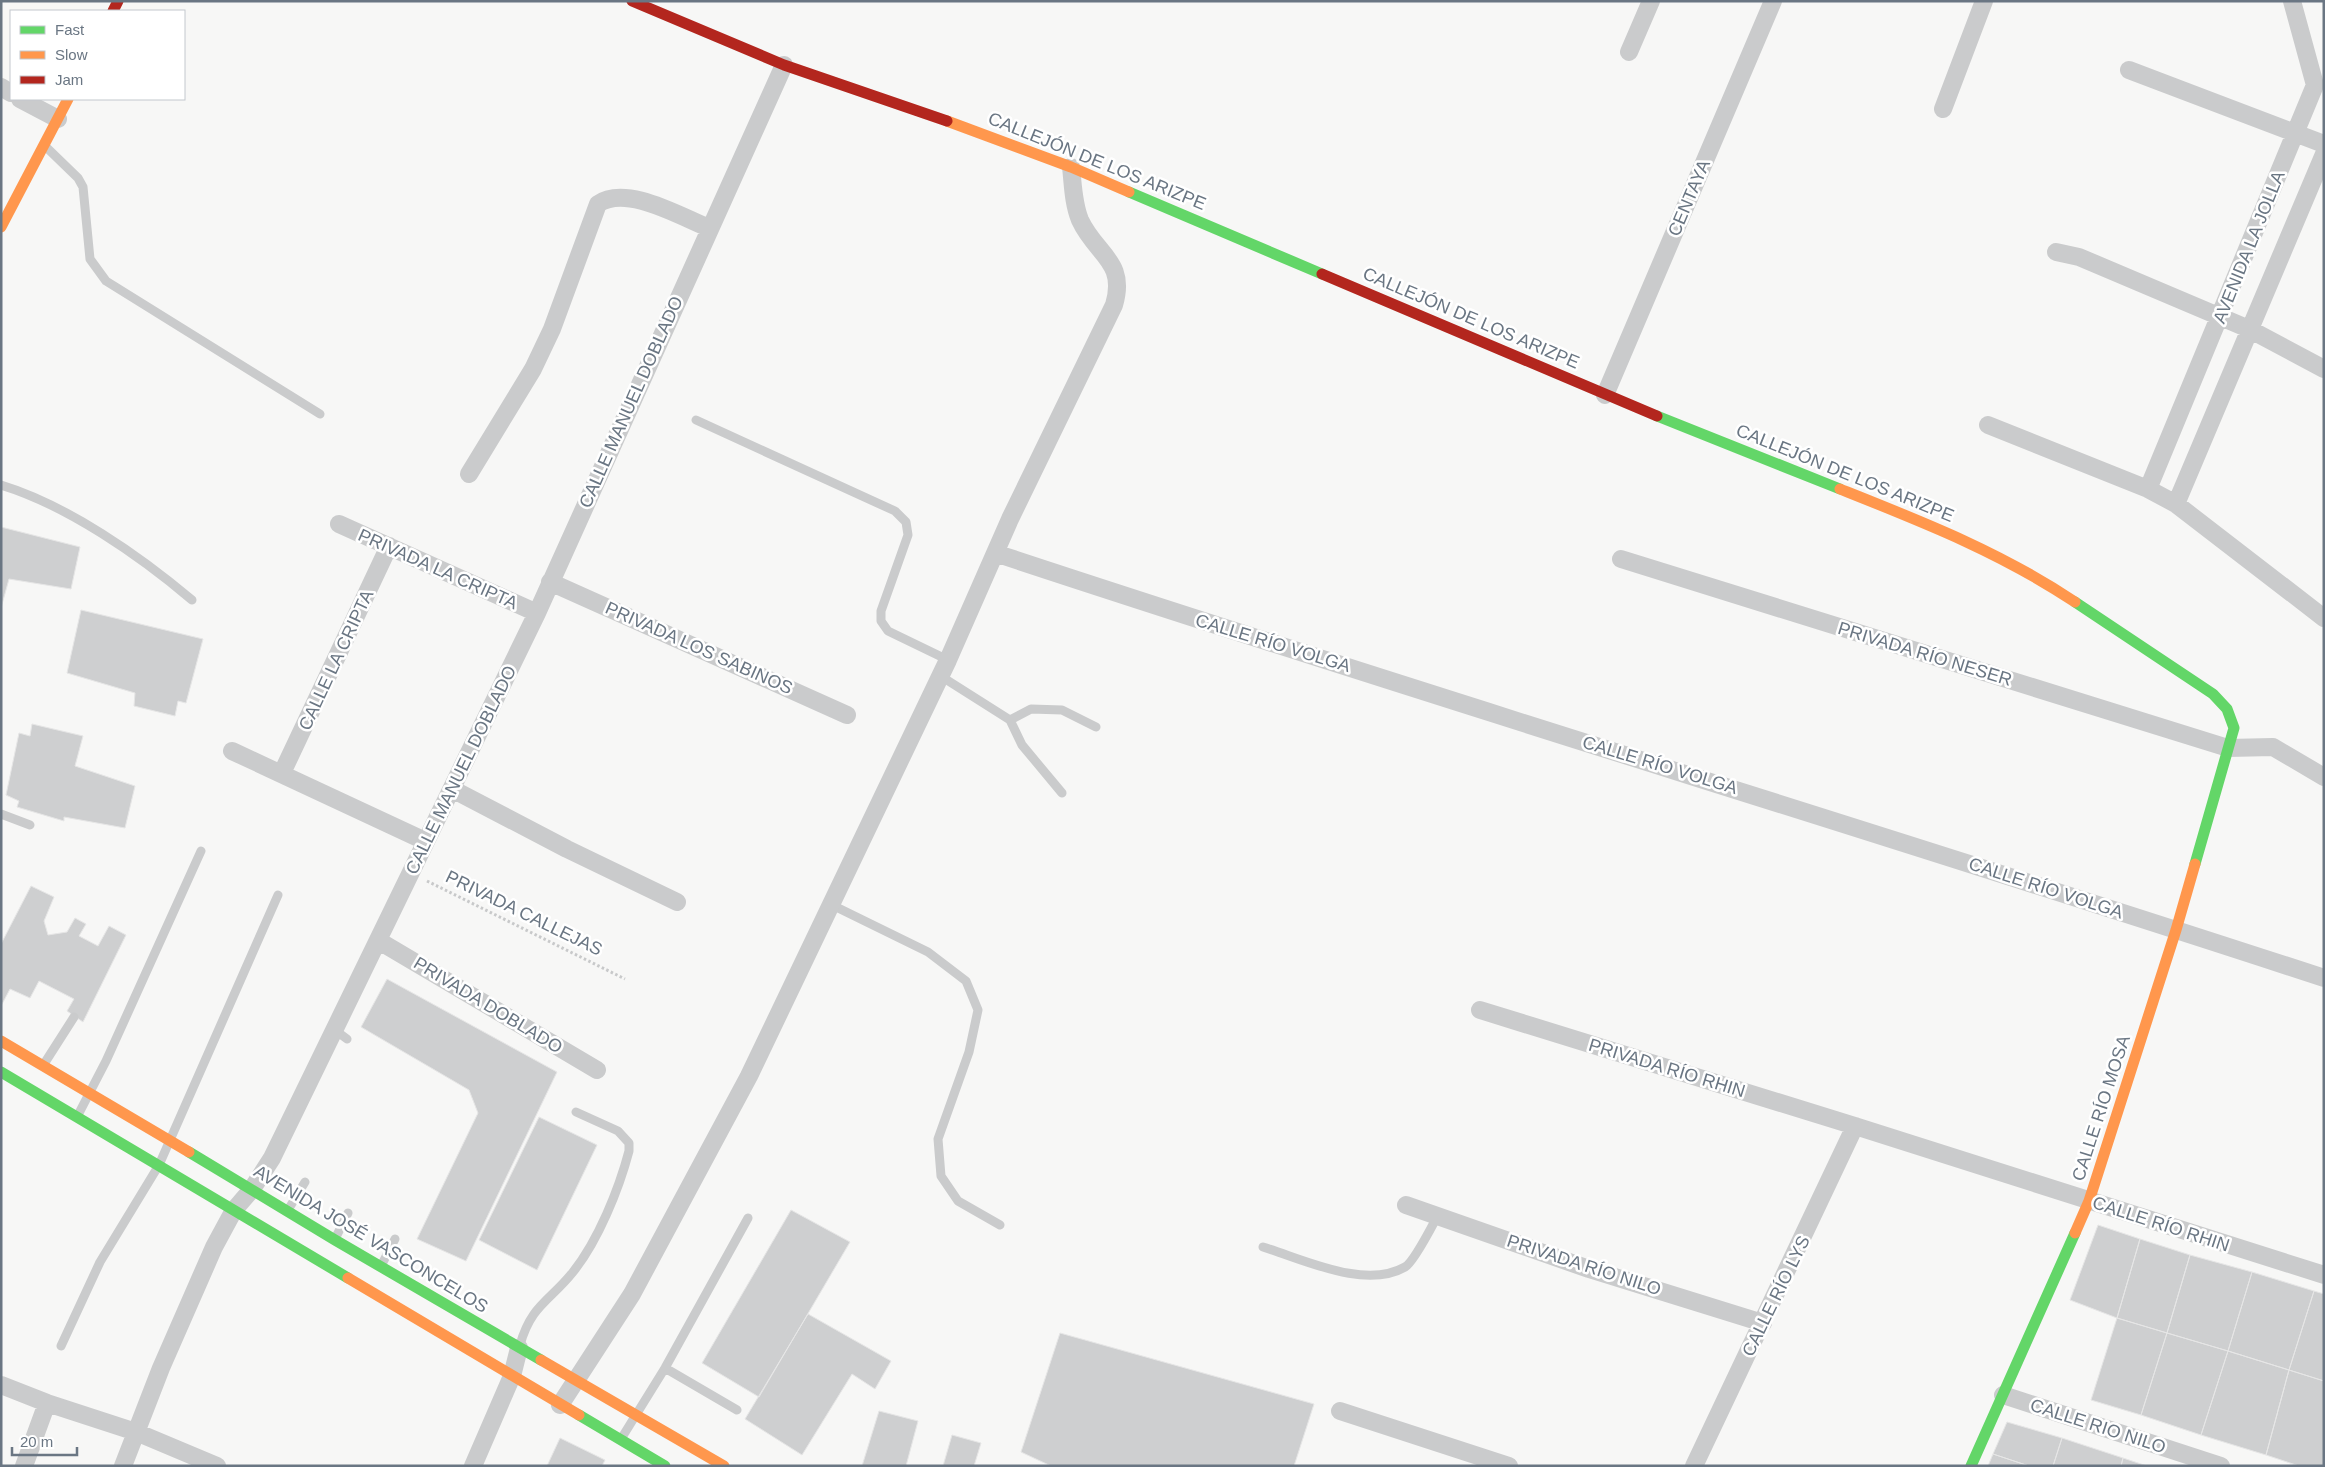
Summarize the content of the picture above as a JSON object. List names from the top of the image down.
{
  "streets": {
    "street": [
      "CALLEJÓN DE LOS ARIZPE",
      "CENTAYA",
      "AVENIDA LA JOLLA",
      "CALLE MANUEL DOBLADO",
      "PRIVADA LA CRIPTA",
      "CALLE RÍO VOLGA",
      "PRIVADA LOS SABINOS",
      "PRIVADA RÍO NESER",
      "CALLE LA CRIPTA",
      "PRIVADA DOBLADO",
      "PRIVADA RÍO RHIN",
      "CALLE RÍO MOSA",
      "CALLE RÍO RHIN",
      "AVENIDA JOSÉ VASCONCELOS",
      "PRIVADA RÍO NILO",
      "CALLE RÍO LYS",
      "CALLE RIO NILO"
    ],
    "path": ["PRIVADA CALLEJAS"]
  },
  "crossings": [
    ["CALLEJÓN DE LOS ARIZPE", "CENTAYA"],
    ["CALLEJÓN DE LOS ARIZPE", "CALLE MANUEL DOBLADO"],
    ["CALLEJÓN DE LOS ARIZPE", "PRIVADA RÍO NESER"],
    ["CALLEJÓN DE LOS ARIZPE", "CALLE RÍO MOSA"],
    ["CALLE MANUEL DOBLADO", "PRIVADA LA CRIPTA"],
    ["CALLE MANUEL DOBLADO", "PRIVADA LOS SABINOS"],
    ["CALLE MANUEL DOBLADO", "PRIVADA CALLEJAS"],
    ["CALLE MANUEL DOBLADO", "PRIVADA DOBLADO"],
    ["CALLE MANUEL DOBLADO", "AVENIDA JOSÉ VASCONCELOS"],
    ["PRIVADA LA CRIPTA", "CALLE LA CRIPTA"],
    ["CALLE RÍO VOLGA", "CALLE RÍO MOSA"],
    ["PRIVADA RÍO NESER", "CALLE RÍO MOSA"],
    ["PRIVADA RÍO RHIN", "CALLE RÍO RHIN"],
    ["PRIVADA RÍO RHIN", "CALLE RÍO LYS"],
    ["CALLE RÍO MOSA", "CALLE RÍO RHIN"],
    ["CALLE RÍO MOSA", "CALLE RIO NILO"],
    ["CALLE RÍO RHIN", "CALLE RÍO LYS"],
    ["PRIVADA RÍO NILO", "CALLE RÍO LYS"]
  ],
  "legend": ["Fast", "Slow", "Jam"],
  "scale_bar": "20 m"
}
